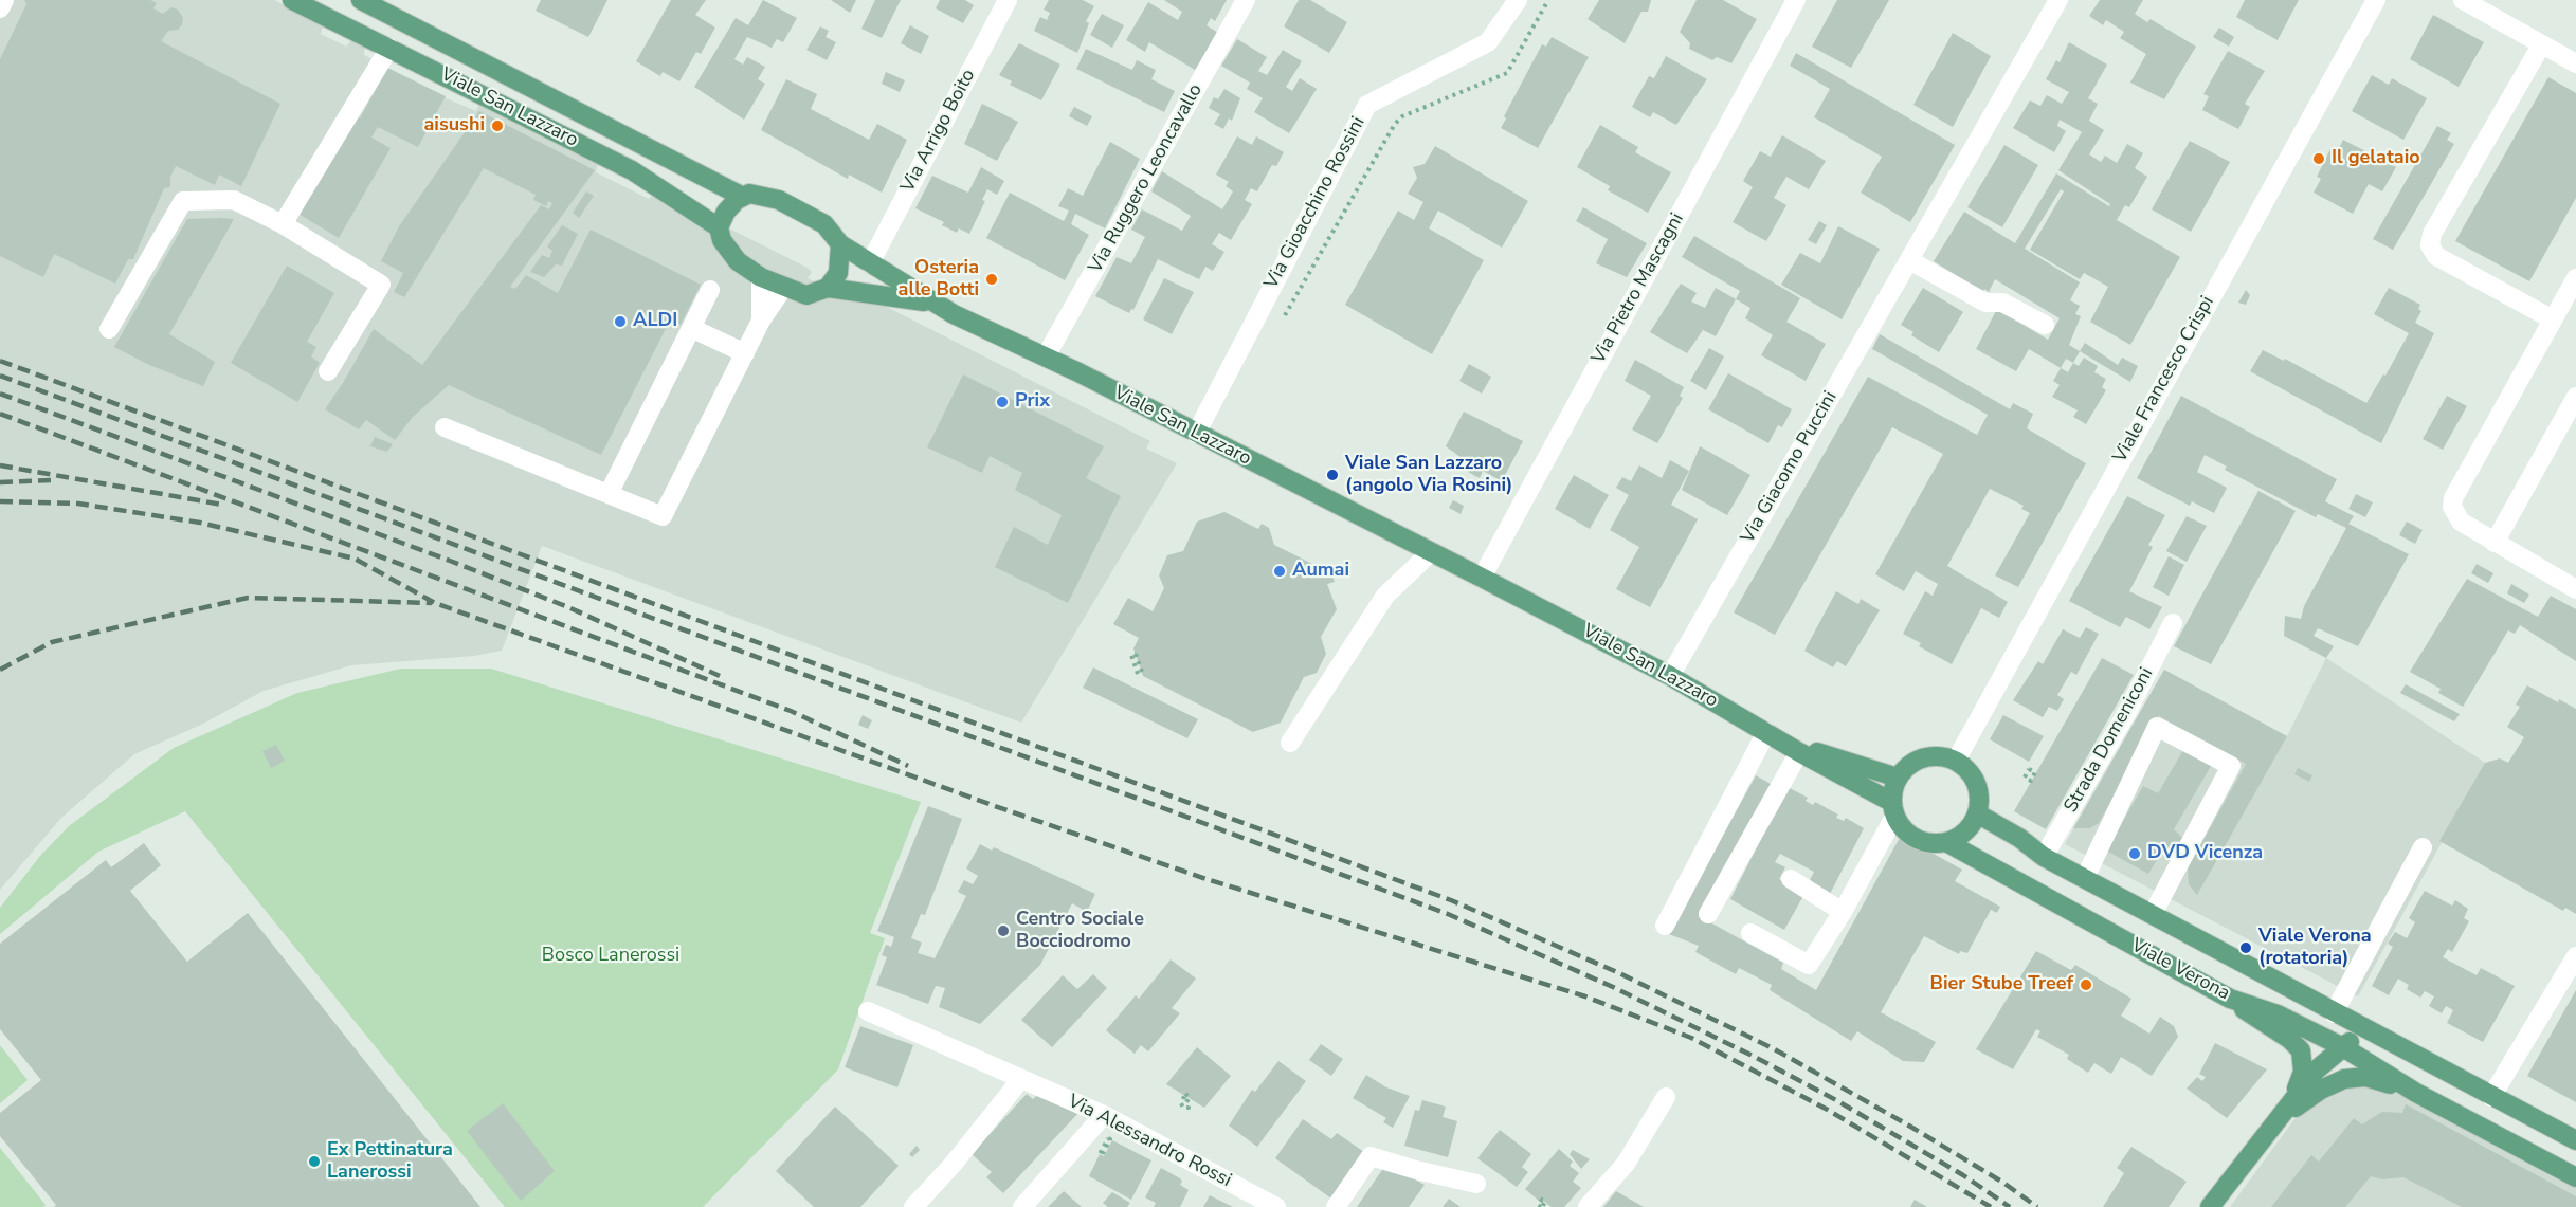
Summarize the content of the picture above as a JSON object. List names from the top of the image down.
{
  "streets": {
    "main road": ["Viale San Lazzaro", "Viale Verona"],
    "street": [
      "Via Arrigo Boito",
      "Via Ruggero Leoncavallo",
      "Via Gioacchino Rossini",
      "Via Pietro Mascagni",
      "Viale Francesco Crispi",
      "Via Giacomo Puccini",
      "Strada Domeniconi",
      "Via Alessandro Rossi"
    ]
  },
  "crossings": [
    ["Viale San Lazzaro", "Via Arrigo Boito"],
    ["Viale San Lazzaro", "Via Ruggero Leoncavallo"],
    ["Viale San Lazzaro", "Via Gioacchino Rossini"],
    ["Viale San Lazzaro", "Via Pietro Mascagni"],
    ["Viale San Lazzaro", "Viale Francesco Crispi"],
    ["Viale San Lazzaro", "Via Giacomo Puccini"],
    ["Viale San Lazzaro", "Viale Verona"],
    ["Viale Francesco Crispi", "Viale Verona"],
    ["Strada Domeniconi", "Viale Verona"]
  ],
  "parks": ["Bosco Lanerossi"],
  "places": [
    "aisushi",
    "Il gelataio",
    "Osteria alle Botti",
    "ALDI",
    "Prix",
    "Viale San Lazzaro (angolo Via Rosini)",
    "Aumai",
    "DVD Vicenza",
    "Centro Sociale Bocciodromo",
    "Viale Verona (rotatoria)",
    "Bier Stube Treef",
    "Ex Pettinatura Lanerossi"
  ]
}
